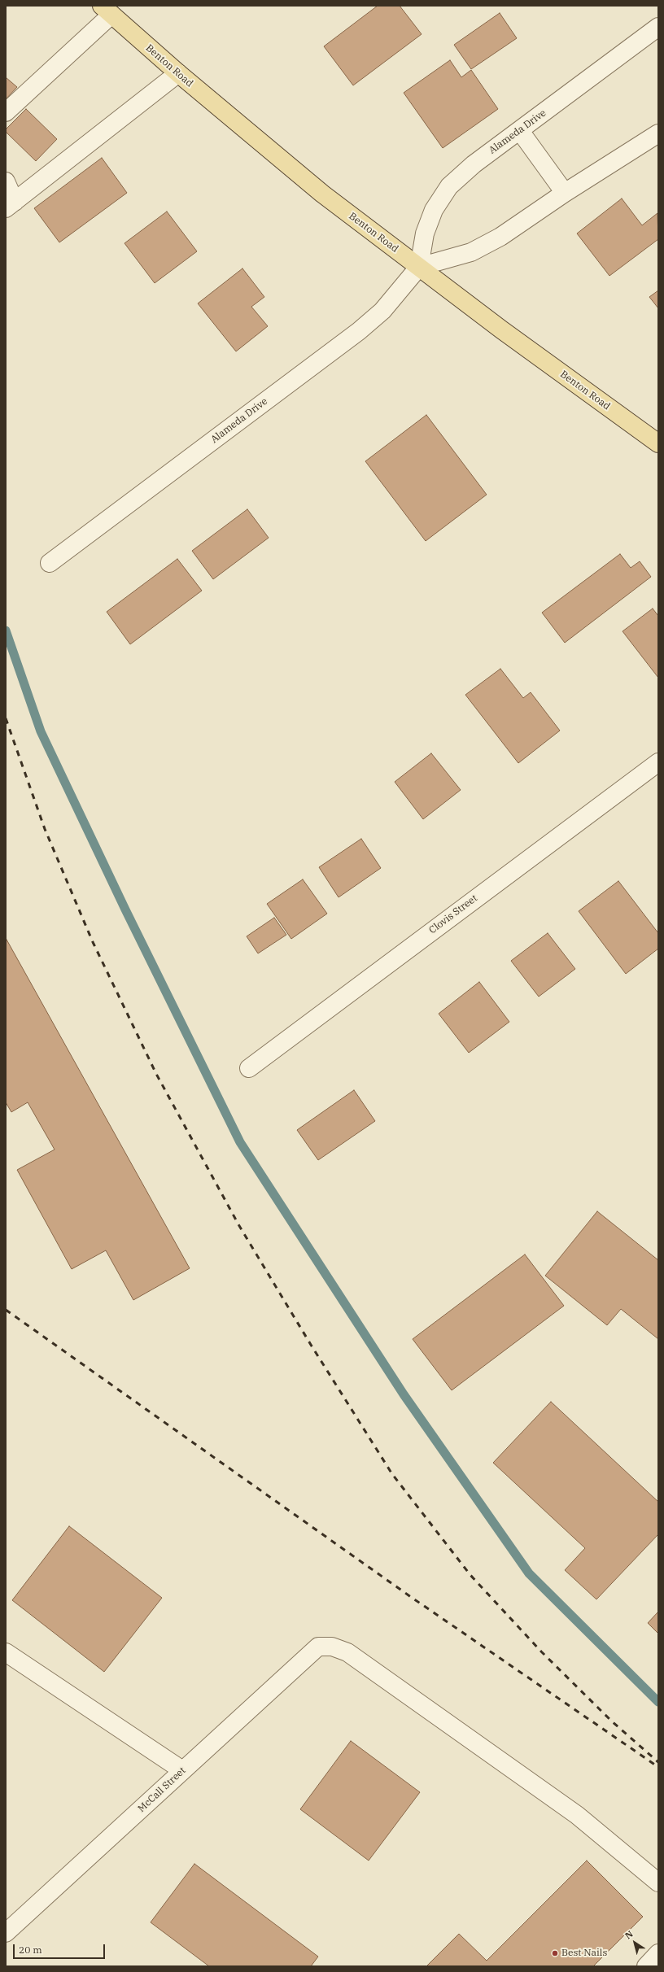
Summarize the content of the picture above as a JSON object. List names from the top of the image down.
{
  "streets": {
    "main road": ["Benton Road"],
    "street": ["Alameda Drive", "Clovis Street", "McCall Street"]
  },
  "crossings": [
    ["Benton Road", "Alameda Drive"]
  ],
  "places": ["Best Nails"],
  "scale_bar": "20 m",
  "north": "top left"
}
